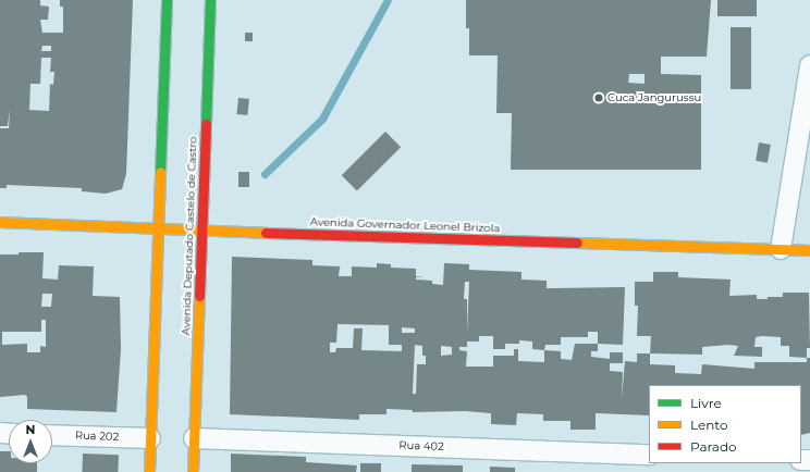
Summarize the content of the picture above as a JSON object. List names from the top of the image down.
{
  "streets": {
    "main road": ["Avenida Governador Leonel Brizola", "Avenida Deputado Castelo de Castro"],
    "street": ["Rua 202", "Rua 402"]
  },
  "crossings": [
    ["Avenida Governador Leonel Brizola", "Avenida Deputado Castelo de Castro"],
    ["Avenida Deputado Castelo de Castro", "Rua 402"]
  ],
  "places": ["Cuca Jangurussu"],
  "legend": ["Livre", "Lento", "Parado"],
  "north": "top"
}
